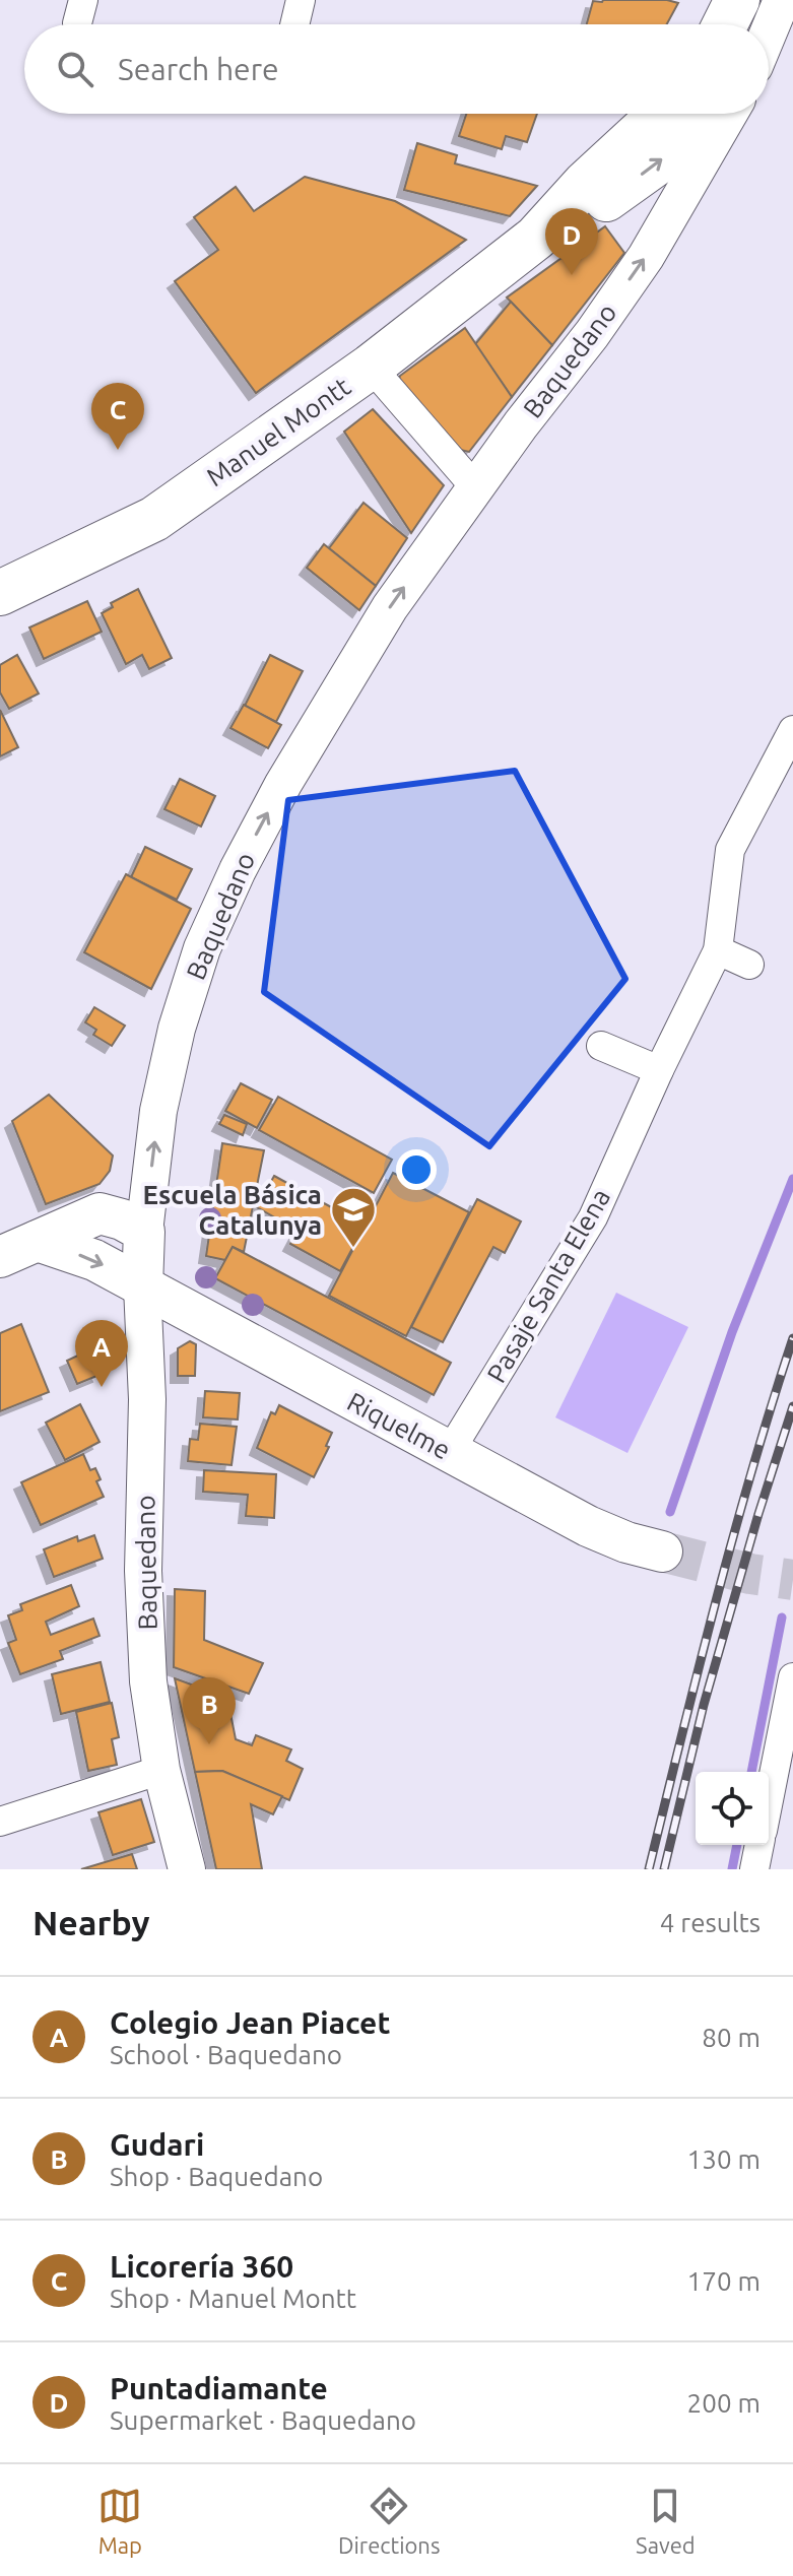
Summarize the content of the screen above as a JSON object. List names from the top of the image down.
{
  "streets": {
    "main road": ["Baquedano", "Manuel Montt", "Riquelme"],
    "street": ["Pasaje Santa Elena"]
  },
  "crossings": [
    ["Baquedano", "Riquelme"],
    ["Pasaje Santa Elena", "Riquelme"]
  ],
  "one_way": ["Baquedano"],
  "places": {
    "school or university": ["Escuela Básica Catalunya"]
  },
  "page": {
    "search": "Search here",
    "pins": [
      "D",
      "C",
      "A",
      "B"
    ],
    "heading": ["Nearby", "4 results"],
    "list": [
      {
        "mark": "A",
        "name": "Colegio Jean Piacet",
        "note": "School · Baquedano",
        "value": "80 m"
      },
      {
        "mark": "B",
        "name": "Gudari",
        "note": "Shop · Baquedano",
        "value": "130 m"
      },
      {
        "mark": "C",
        "name": "Licorería 360",
        "note": "Shop · Manuel Montt",
        "value": "170 m"
      },
      {
        "mark": "D",
        "name": "Puntadiamante",
        "note": "Supermarket · Baquedano",
        "value": "200 m"
      }
    ],
    "nav": ["Map", "Directions", "Saved"]
  }
}
